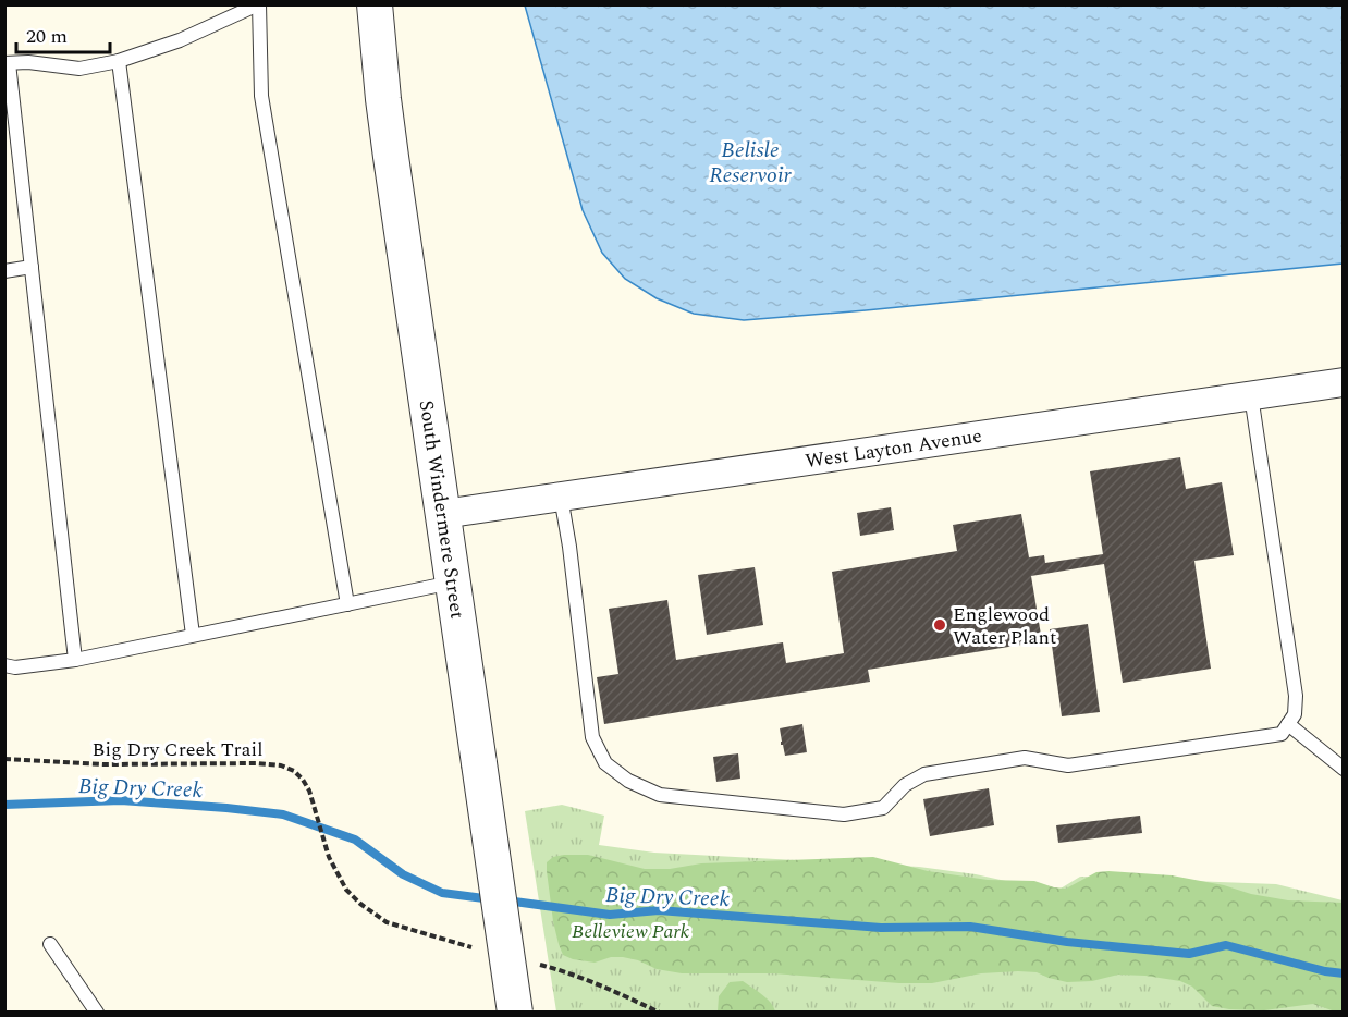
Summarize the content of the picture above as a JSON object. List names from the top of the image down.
{
  "streets": {
    "street": ["West Layton Avenue", "South Windermere Street"],
    "path": ["Big Dry Creek Trail"]
  },
  "crossings": [
    ["West Layton Avenue", "South Windermere Street"]
  ],
  "water": ["Belisle Reservoir", "Big Dry Creek"],
  "parks": ["Belleview Park"],
  "places": ["Englewood Water Plant"],
  "scale_bar": "20 m"
}
